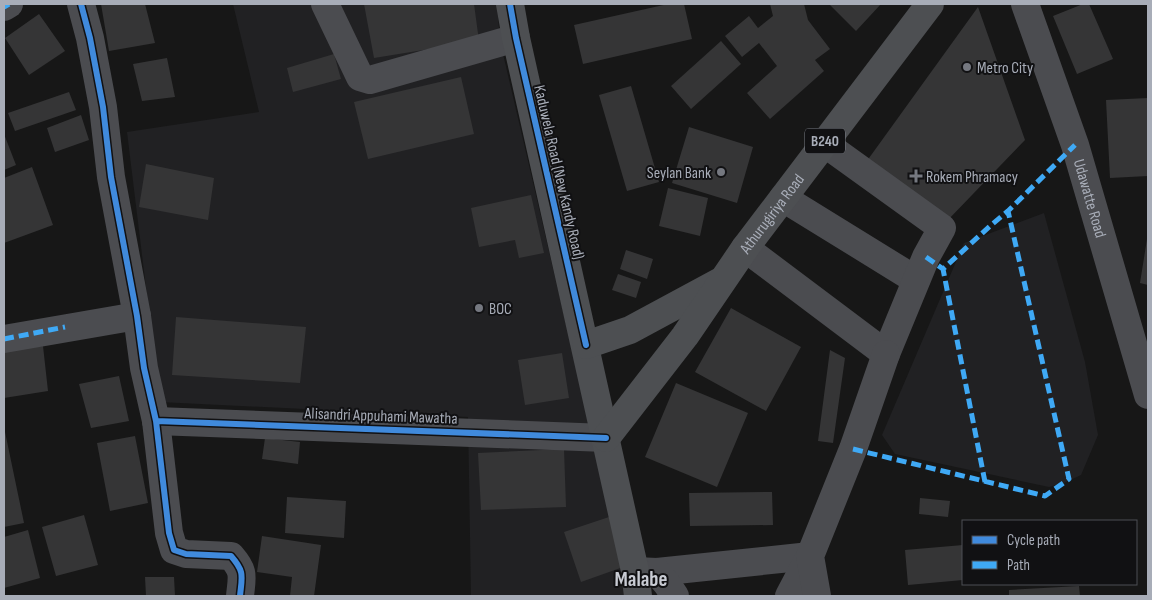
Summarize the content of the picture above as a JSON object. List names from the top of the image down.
{
  "streets": {
    "main road": ["B240", "Kaduwela Road (New Kandy Road)", "Athurugiriya Road"],
    "street": ["Udawatte Road", "Alisandri Appuhami Mawatha"]
  },
  "crossings": [
    ["Kaduwela Road (New Kandy Road)", "Athurugiriya Road"],
    ["Kaduwela Road (New Kandy Road)", "Alisandri Appuhami Mawatha"],
    ["Athurugiriya Road", "Alisandri Appuhami Mawatha"]
  ],
  "districts": ["Malabe"],
  "places": {
    "other": ["Metro City", "Seylan Bank", "BOC"],
    "health": ["Rokem Phramacy"]
  },
  "legend": ["Cycle path", "Path"]
}
